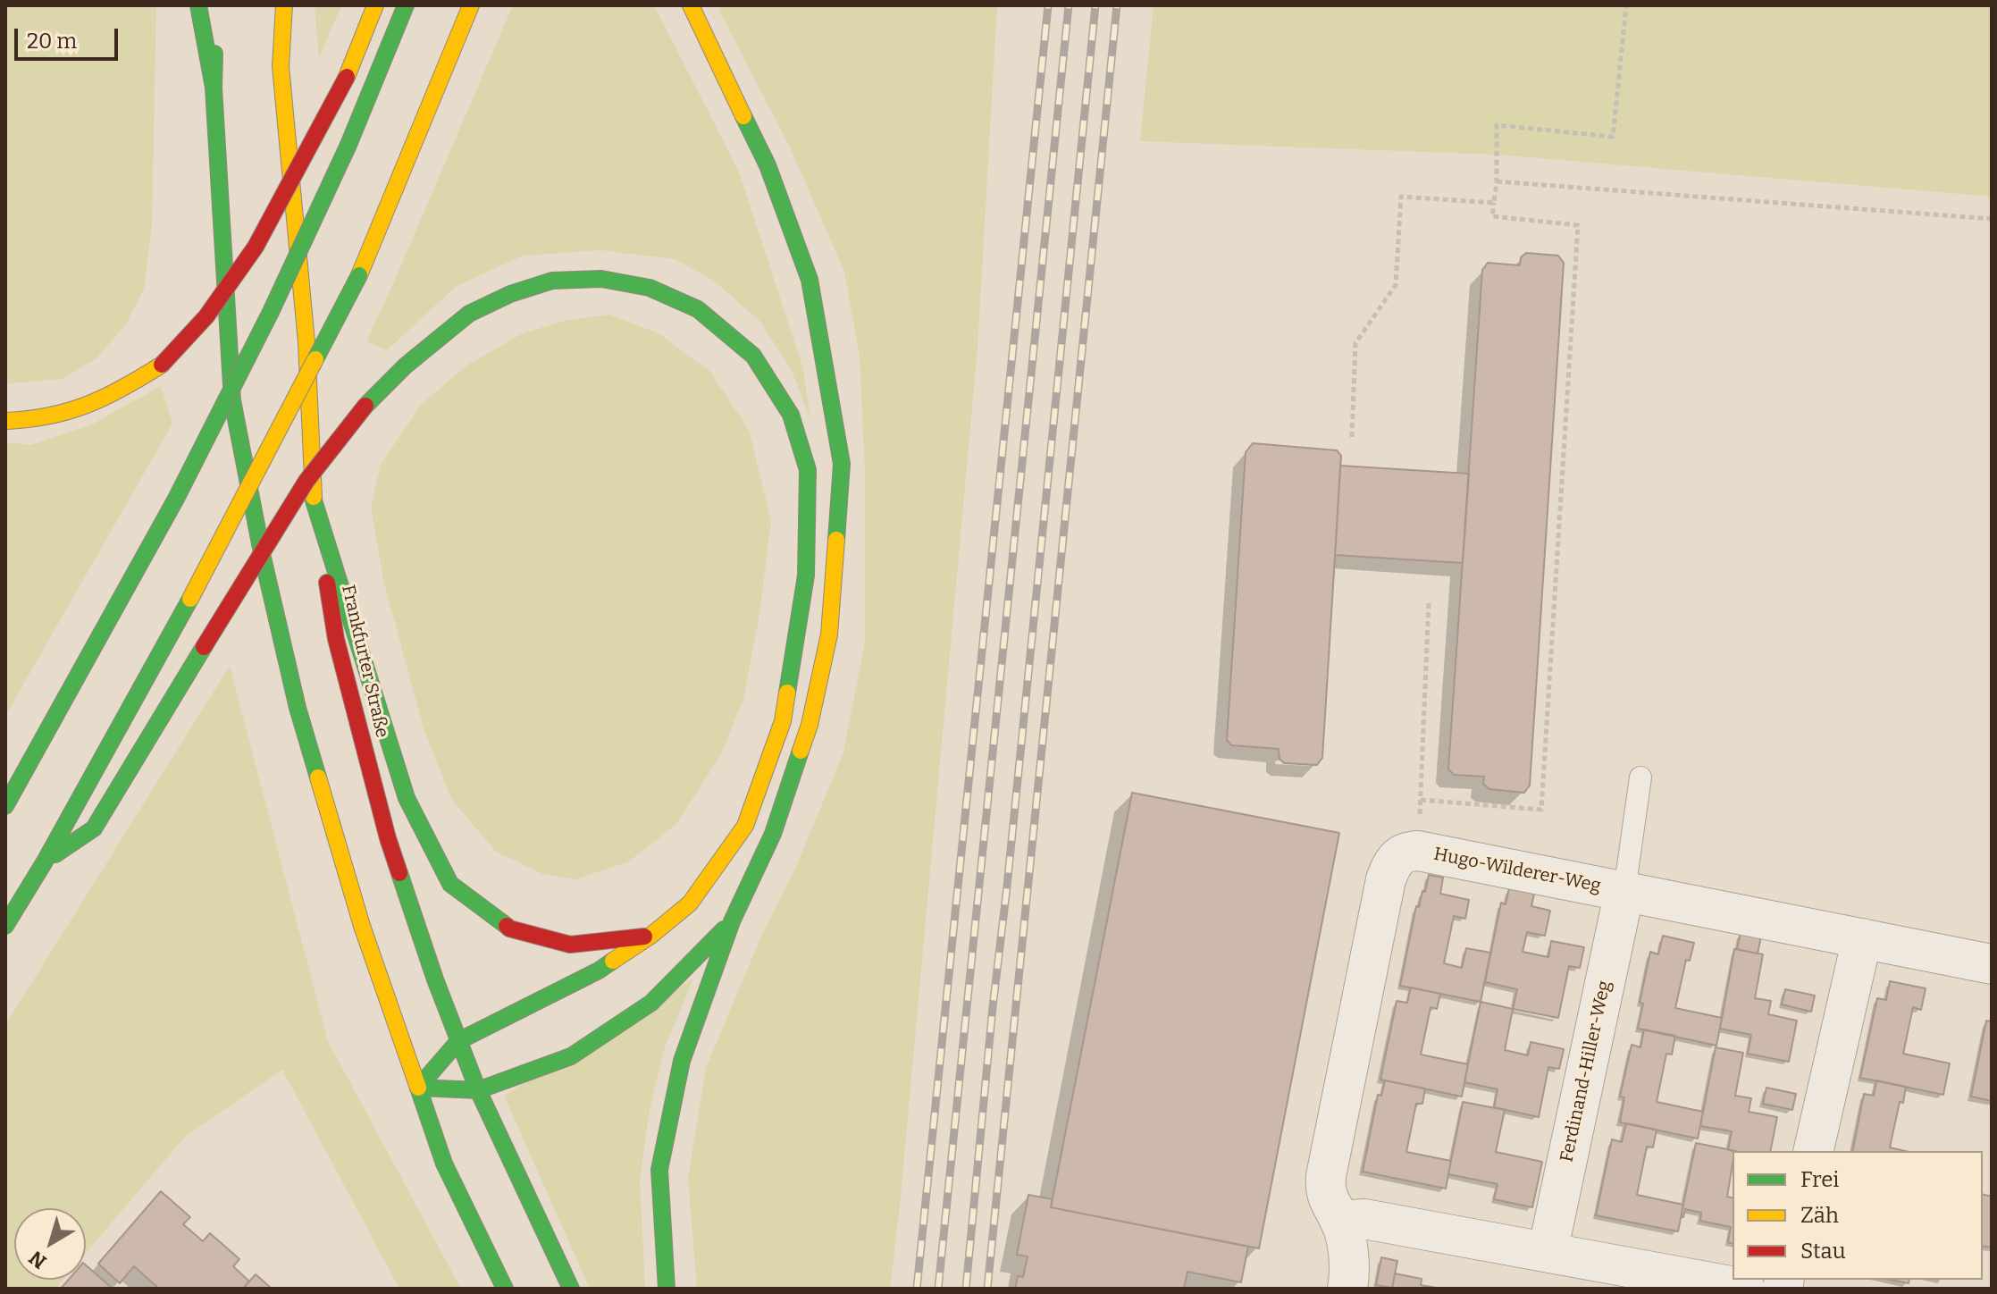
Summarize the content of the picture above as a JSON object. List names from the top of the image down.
{
  "streets": {
    "main road": ["Frankfurter Straße"],
    "street": ["Hugo-Wilderer-Weg", "Ferdinand-Hiller-Weg"]
  },
  "crossings": [
    ["Hugo-Wilderer-Weg", "Ferdinand-Hiller-Weg"]
  ],
  "legend": ["Frei", "Zäh", "Stau"],
  "scale_bar": "20 m",
  "north": "bottom left"
}
